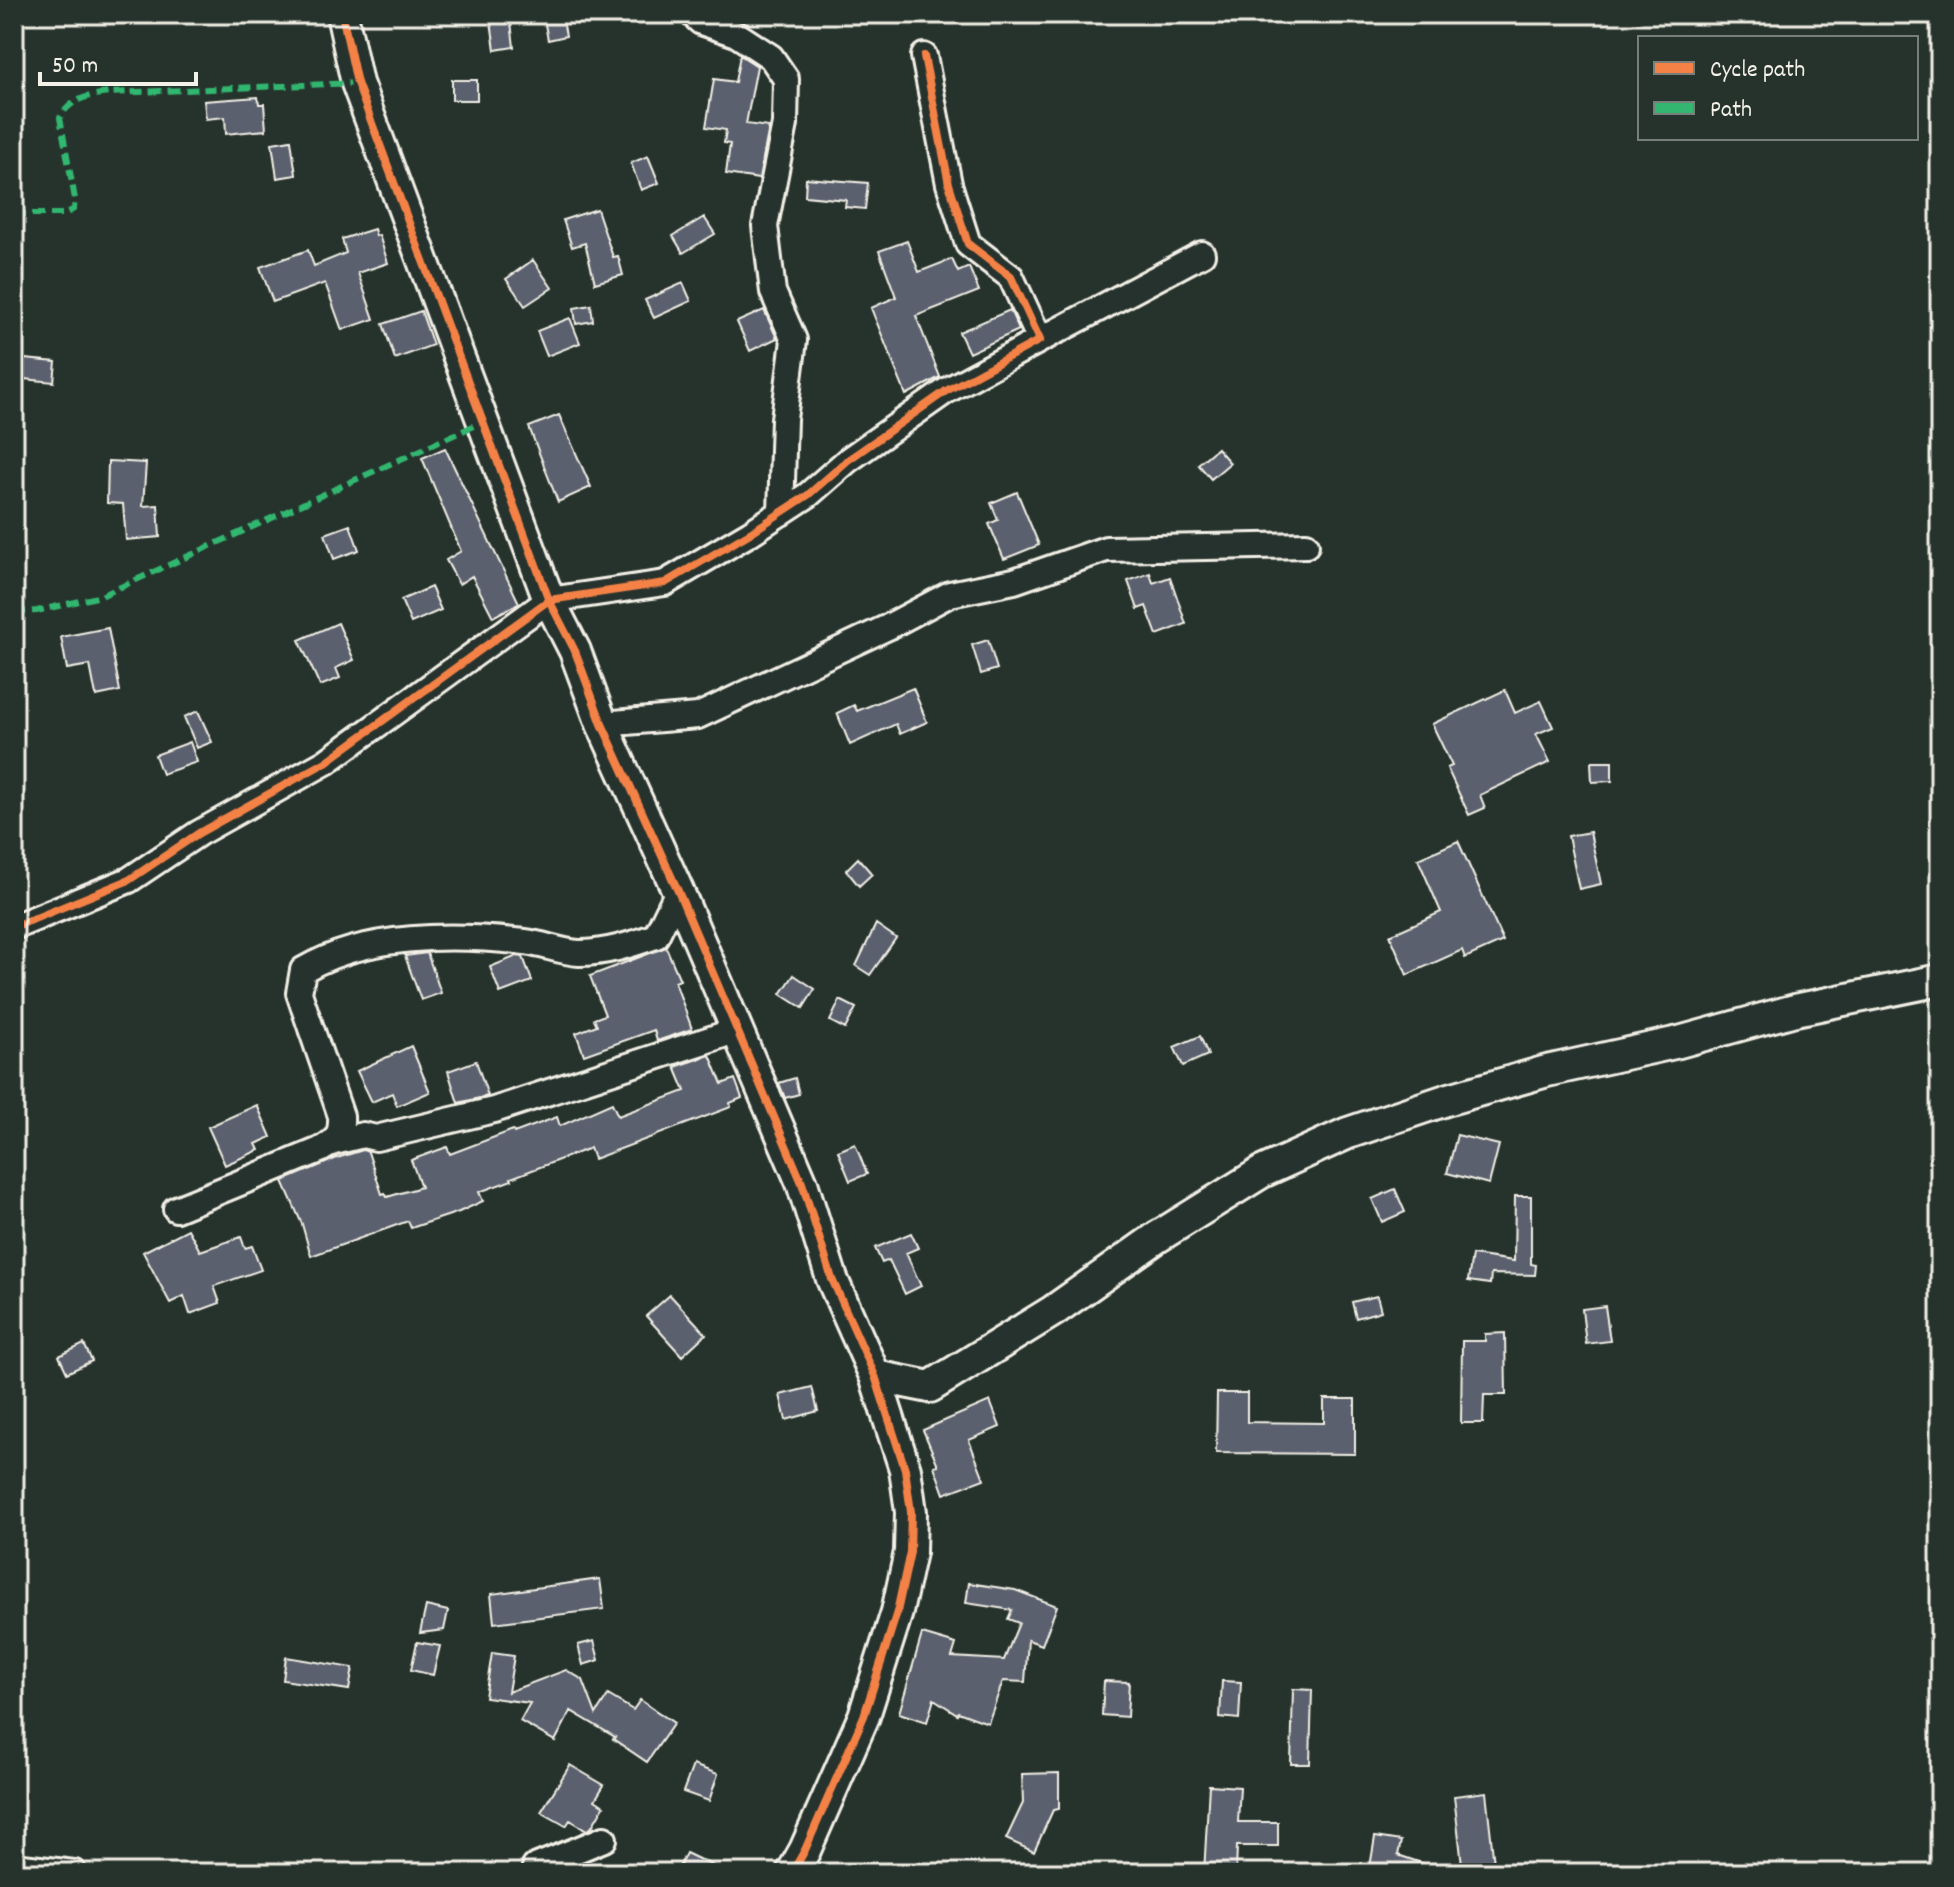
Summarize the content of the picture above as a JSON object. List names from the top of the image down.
{
  "legend": ["Cycle path", "Path"],
  "scale_bar": "50 m"
}
